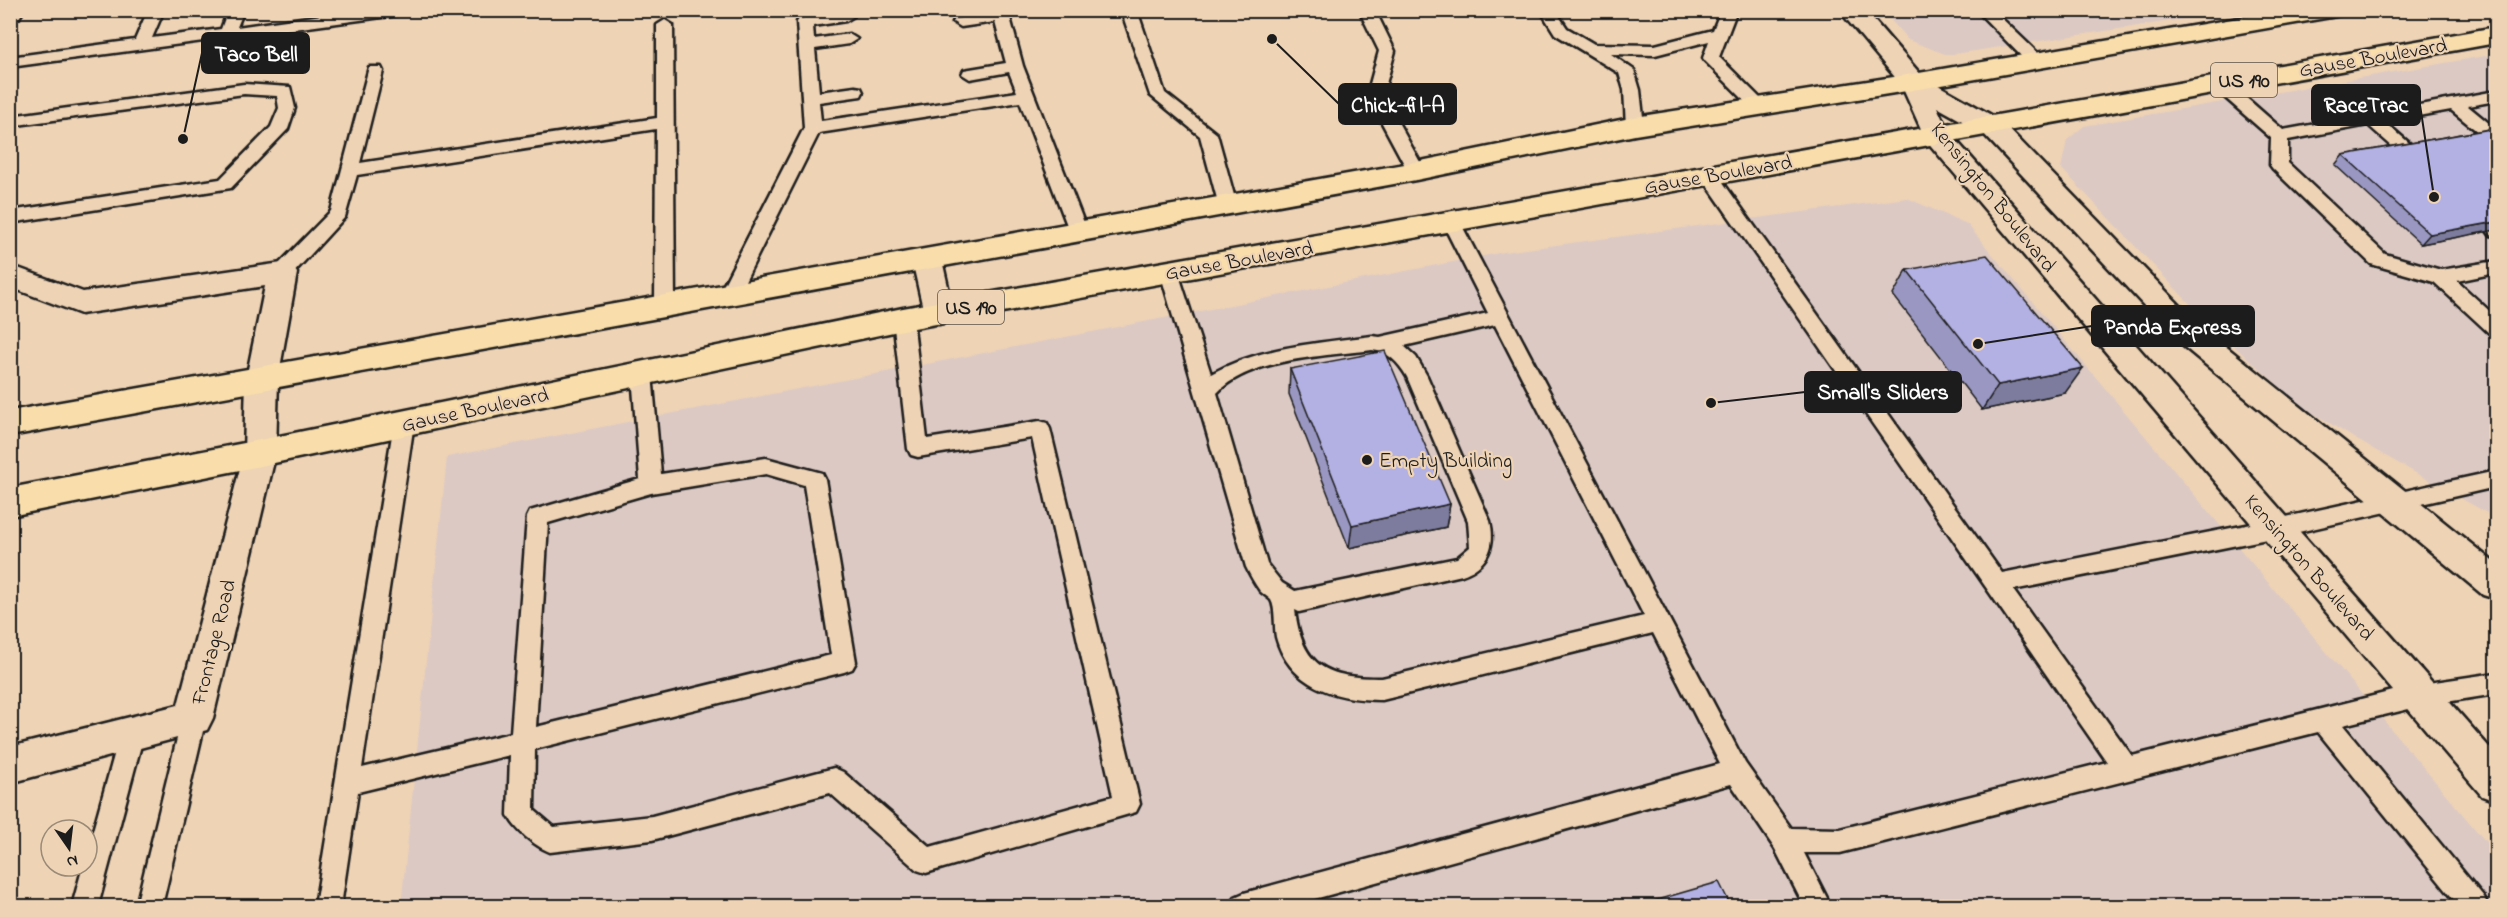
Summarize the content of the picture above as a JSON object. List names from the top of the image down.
{
  "streets": {
    "main road": ["Gause Boulevard", "US 190"],
    "street": ["Kensington Boulevard", "Frontage Road"]
  },
  "crossings": [
    ["Gause Boulevard", "Kensington Boulevard"],
    ["Gause Boulevard", "Frontage Road"]
  ],
  "places": [
    "Chick-fil-A",
    "Taco Bell",
    "RaceTrac",
    "Panda Express",
    "Small's Sliders",
    "Empty Building"
  ],
  "north": "bottom"
}
